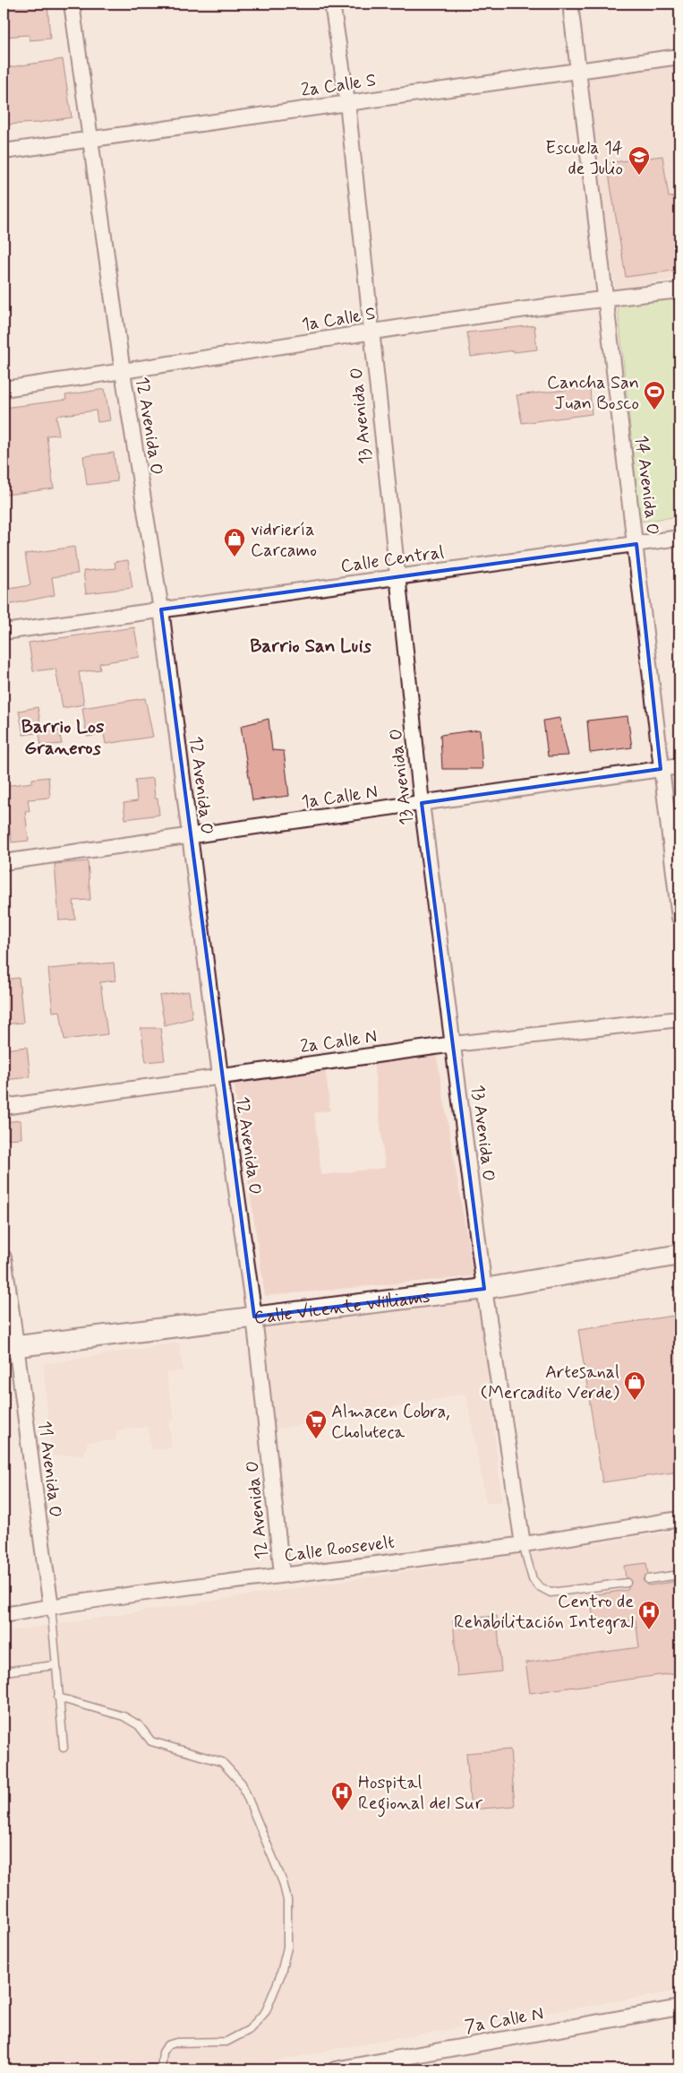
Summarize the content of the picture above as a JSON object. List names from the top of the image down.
{
  "streets": {
    "main road": ["Calle Vicente Williams"],
    "street": [
      "2a Calle S",
      "1a Calle S",
      "13 Avenida O",
      "12 Avenida O",
      "14 Avenida O",
      "Calle Central",
      "1a Calle N",
      "2a Calle N",
      "11 Avenida O",
      "Calle Roosevelt",
      "7a Calle N"
    ]
  },
  "crossings": [
    ["2a Calle S", "13 Avenida O"],
    ["2a Calle S", "12 Avenida O"],
    ["2a Calle S", "14 Avenida O"],
    ["1a Calle S", "13 Avenida O"],
    ["1a Calle S", "12 Avenida O"],
    ["1a Calle S", "14 Avenida O"],
    ["13 Avenida O", "Calle Central"],
    ["13 Avenida O", "1a Calle N"],
    ["13 Avenida O", "2a Calle N"],
    ["13 Avenida O", "Calle Vicente Williams"],
    ["13 Avenida O", "Calle Roosevelt"],
    ["12 Avenida O", "Calle Central"],
    ["12 Avenida O", "1a Calle N"],
    ["12 Avenida O", "2a Calle N"],
    ["12 Avenida O", "Calle Vicente Williams"],
    ["12 Avenida O", "Calle Roosevelt"],
    ["14 Avenida O", "Calle Central"],
    ["14 Avenida O", "1a Calle N"],
    ["Calle Vicente Williams", "11 Avenida O"],
    ["11 Avenida O", "Calle Roosevelt"]
  ],
  "districts": ["Barrio San Luis", "Barrio Los Graneros"],
  "places": {
    "school or university": ["Escuela 14 de Julio"],
    "sports": ["Cancha San Juan Bosco"],
    "shop": ["vidriería Carcamo", "Artesanal (Mercadito Verde)"],
    "supermarket": ["Almacen Cobra, Choluteca"],
    "hospital": ["Centro de Rehabilitación Integral", "Hospital Regional del Sur"]
  }
}
